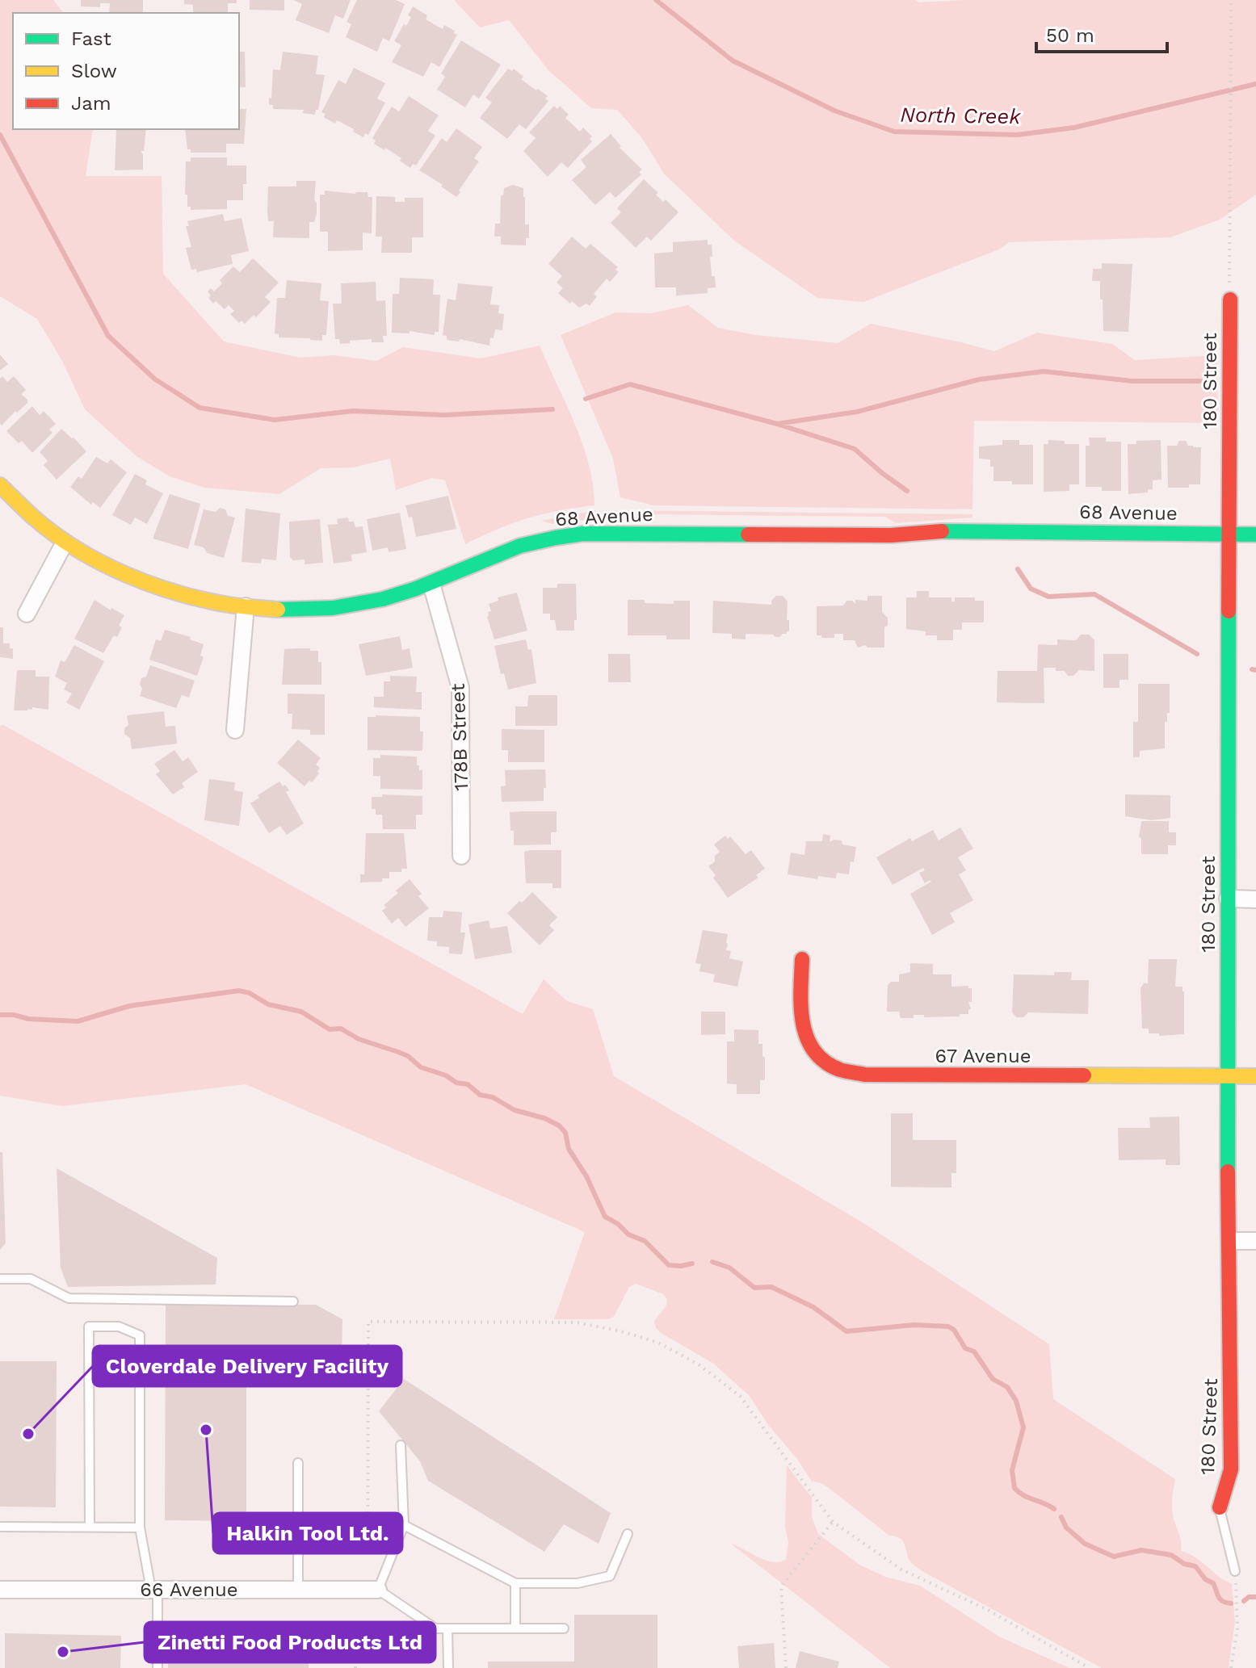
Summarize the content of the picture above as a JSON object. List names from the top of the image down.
{
  "streets": {
    "street": [
      "180 Street",
      "68 Avenue",
      "178B Street",
      "67 Avenue",
      "66 Avenue"
    ]
  },
  "crossings": [
    ["180 Street", "68 Avenue"],
    ["180 Street", "67 Avenue"],
    ["68 Avenue", "178B Street"]
  ],
  "water": ["North Creek"],
  "places": ["Halkin Tool Ltd.", "Cloverdale Delivery Facility", "Zinetti Food Products Ltd"],
  "legend": ["Fast", "Slow", "Jam"],
  "scale_bar": "50 m"
}
